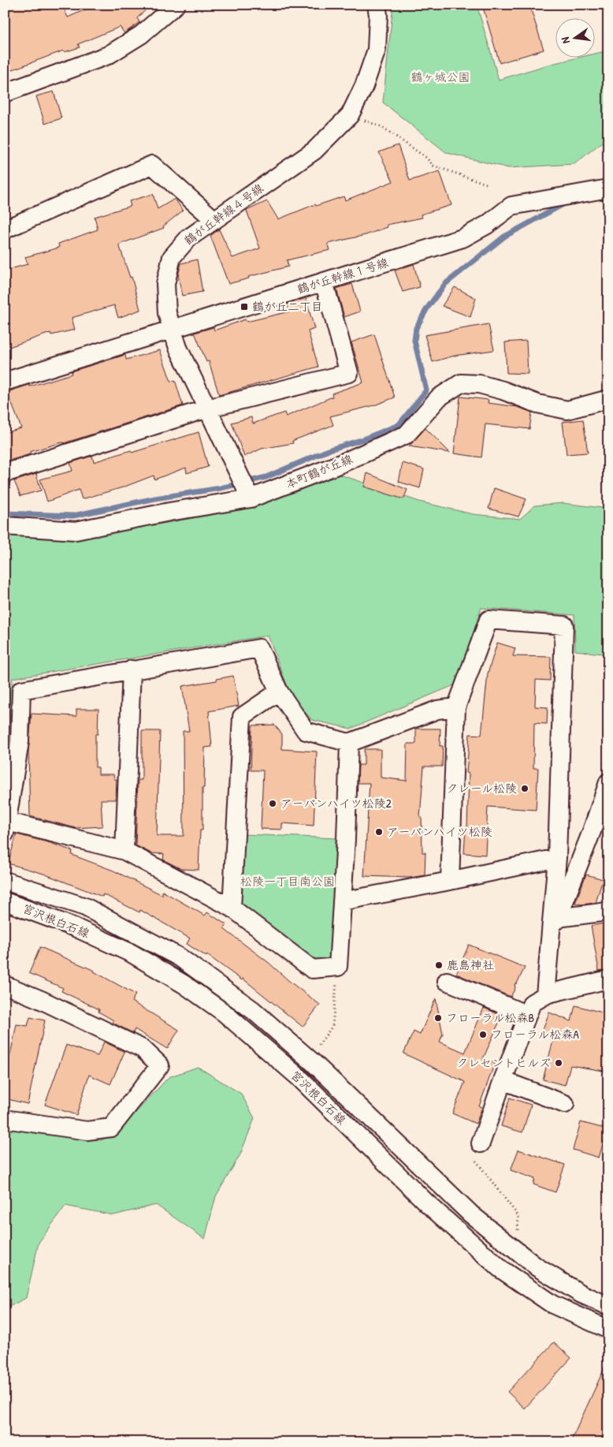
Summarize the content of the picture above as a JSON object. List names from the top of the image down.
{
  "streets": {
    "street": [
      "鶴が丘幹線４号線",
      "鶴が丘幹線１号線",
      "本町鶴が丘線",
      "宮沢根白石線"
    ]
  },
  "crossings": [
    ["鶴が丘幹線４号線", "鶴が丘幹線１号線"],
    ["鶴が丘幹線４号線", "本町鶴が丘線"]
  ],
  "parks": ["鶴ヶ城公園", "松陵一丁目南公園"],
  "places": {
    "transit": ["鶴が丘二丁目"],
    "other": [
      "クレール松陵",
      "アーバンハイツ松陵2",
      "アーバンハイツ松陵",
      "鹿島神社",
      "フローラル松森B",
      "フローラル松森A",
      "クレセントヒルズ"
    ]
  },
  "north": "left"
}
